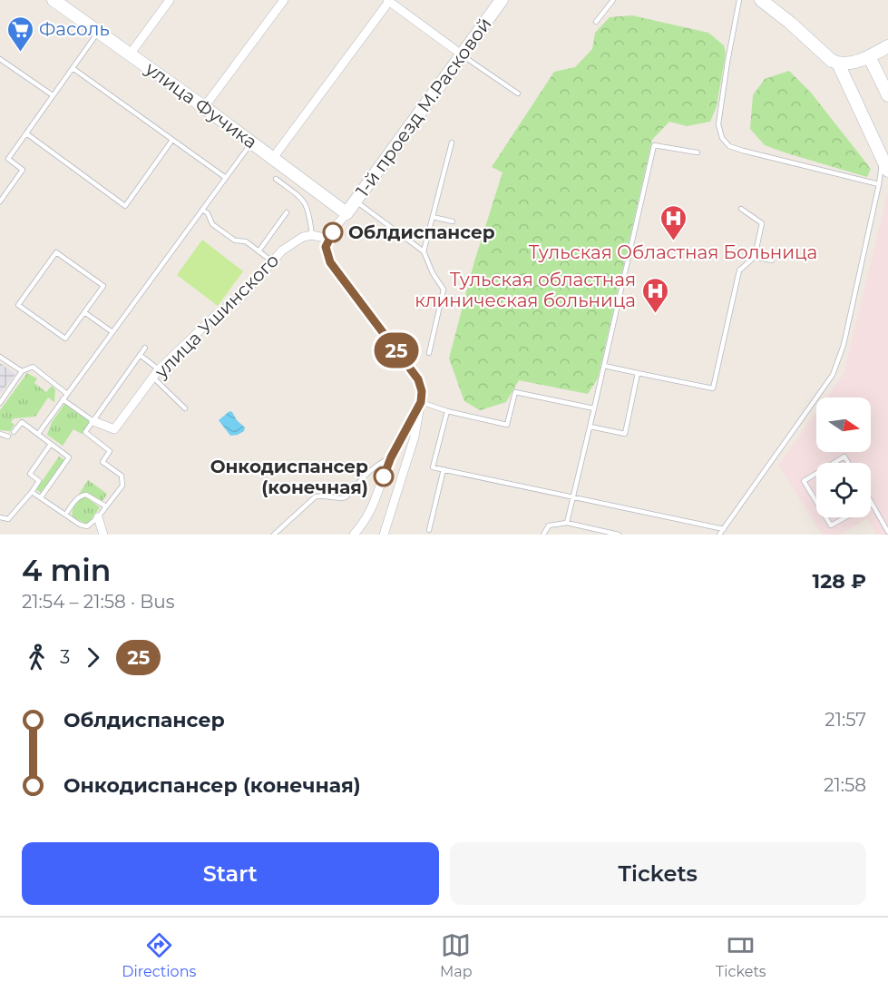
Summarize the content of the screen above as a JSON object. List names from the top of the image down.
{
  "streets": {
    "street": ["улица Фучика", "1-й проезд М.Расковой", "улица Ушинского"]
  },
  "crossings": [
    ["улица Фучика", "1-й проезд М.Расковой"]
  ],
  "places": {
    "supermarket": ["Фасоль"],
    "other": ["Облдиспансер", "Онкодиспансер (конечная)"],
    "hospital": ["Тульская Областная Больница", "Тульская областная клиническая больница"]
  },
  "lines": ["bus line 25"],
  "north": "right",
  "page": {
    "on_map": "25",
    "heading": ["4 min", "21:54 – 21:58 · Bus", "128 ₽"],
    "legs": ["3", "25"],
    "list": [
      {
        "name": "Облдиспансер",
        "value": "21:57"
      },
      {
        "name": "Онкодиспансер (конечная)",
        "value": "21:58"
      }
    ],
    "buttons": ["Start", "Tickets"],
    "tabs": ["Directions", "Map", "Tickets"]
  }
}
